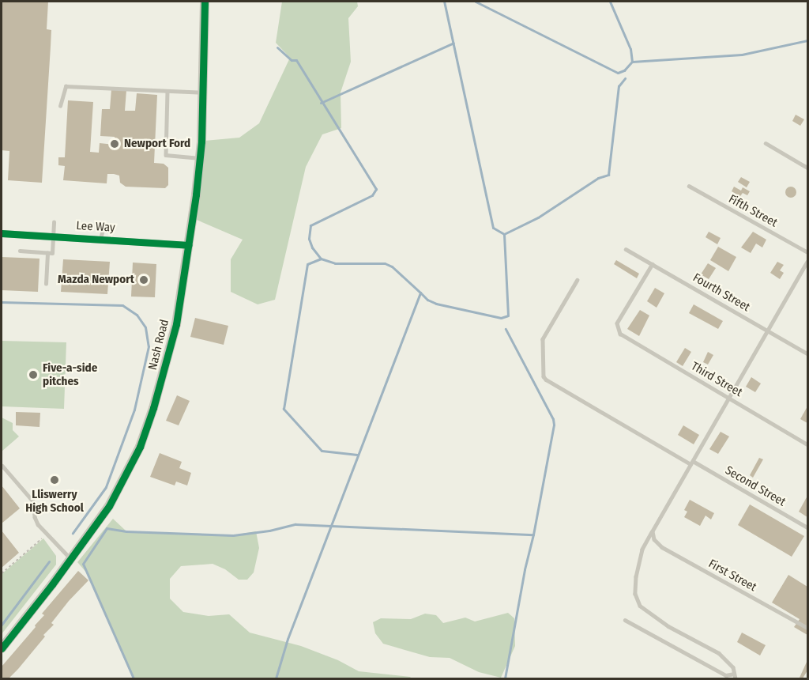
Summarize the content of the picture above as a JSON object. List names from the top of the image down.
{
  "streets": {
    "street": ["Lee Way", "Nash Road"],
    "lane": [
      "Fifth Street",
      "Fourth Street",
      "Third Street",
      "Second Street",
      "First Street"
    ]
  },
  "crossings": [
    ["Lee Way", "Nash Road"],
    ["Fourth Street", "Third Street"]
  ],
  "places": [
    "Newport Ford",
    "Mazda Newport",
    "Five-a-side pitches",
    "Lliswerry High School"
  ]
}
